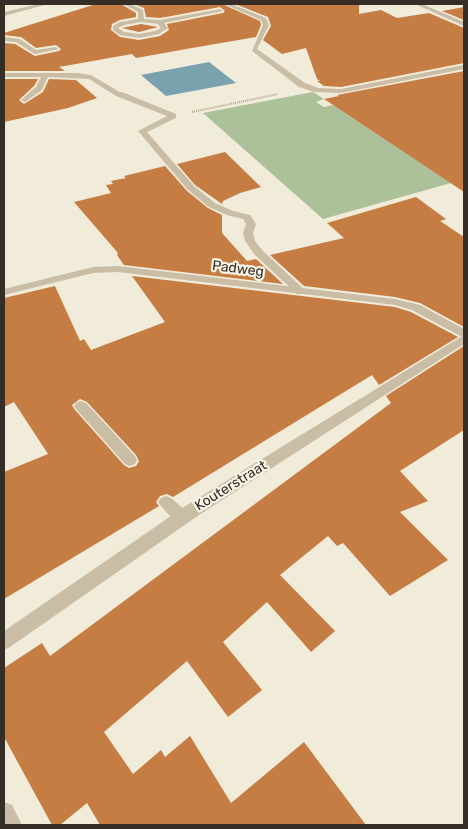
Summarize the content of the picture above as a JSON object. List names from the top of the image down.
{
  "streets": {
    "street": ["Padweg", "Kouterstraat"]
  }
}
